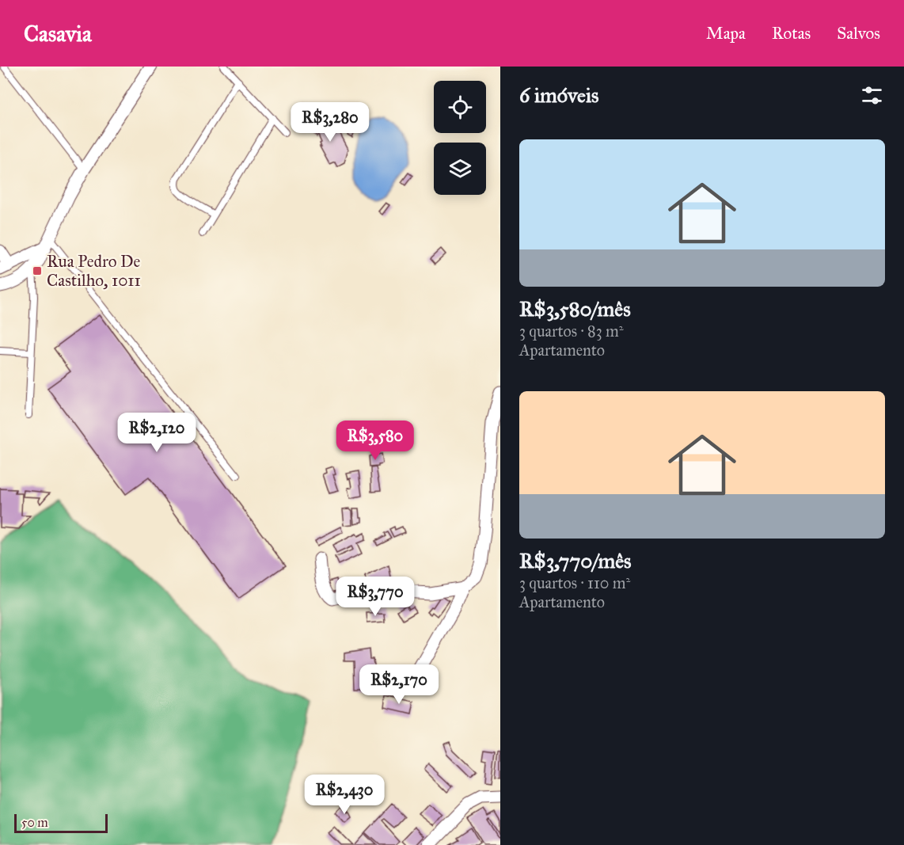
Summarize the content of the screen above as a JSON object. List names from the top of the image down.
{
  "places": {
    "transit": ["Rua Pedro De Castilho, 1011"]
  },
  "scale_bar": "50 m",
  "page": {
    "header": "Casavia",
    "nav": ["Mapa", "Rotas", "Salvos"],
    "heading": "6 imóveis",
    "price": [
      "R$3,280",
      "R$2,120",
      "R$3,580",
      "R$3,770",
      "R$2,170",
      "R$2,430"
    ],
    "list": [
      {
        "name": "R$3,580/mês",
        "note": "3 quartos · 83 m² · Apartamento"
      },
      {
        "name": "R$3,770/mês",
        "note": "3 quartos · 110 m² · Apartamento"
      }
    ],
    "scale": "50 m"
  }
}
